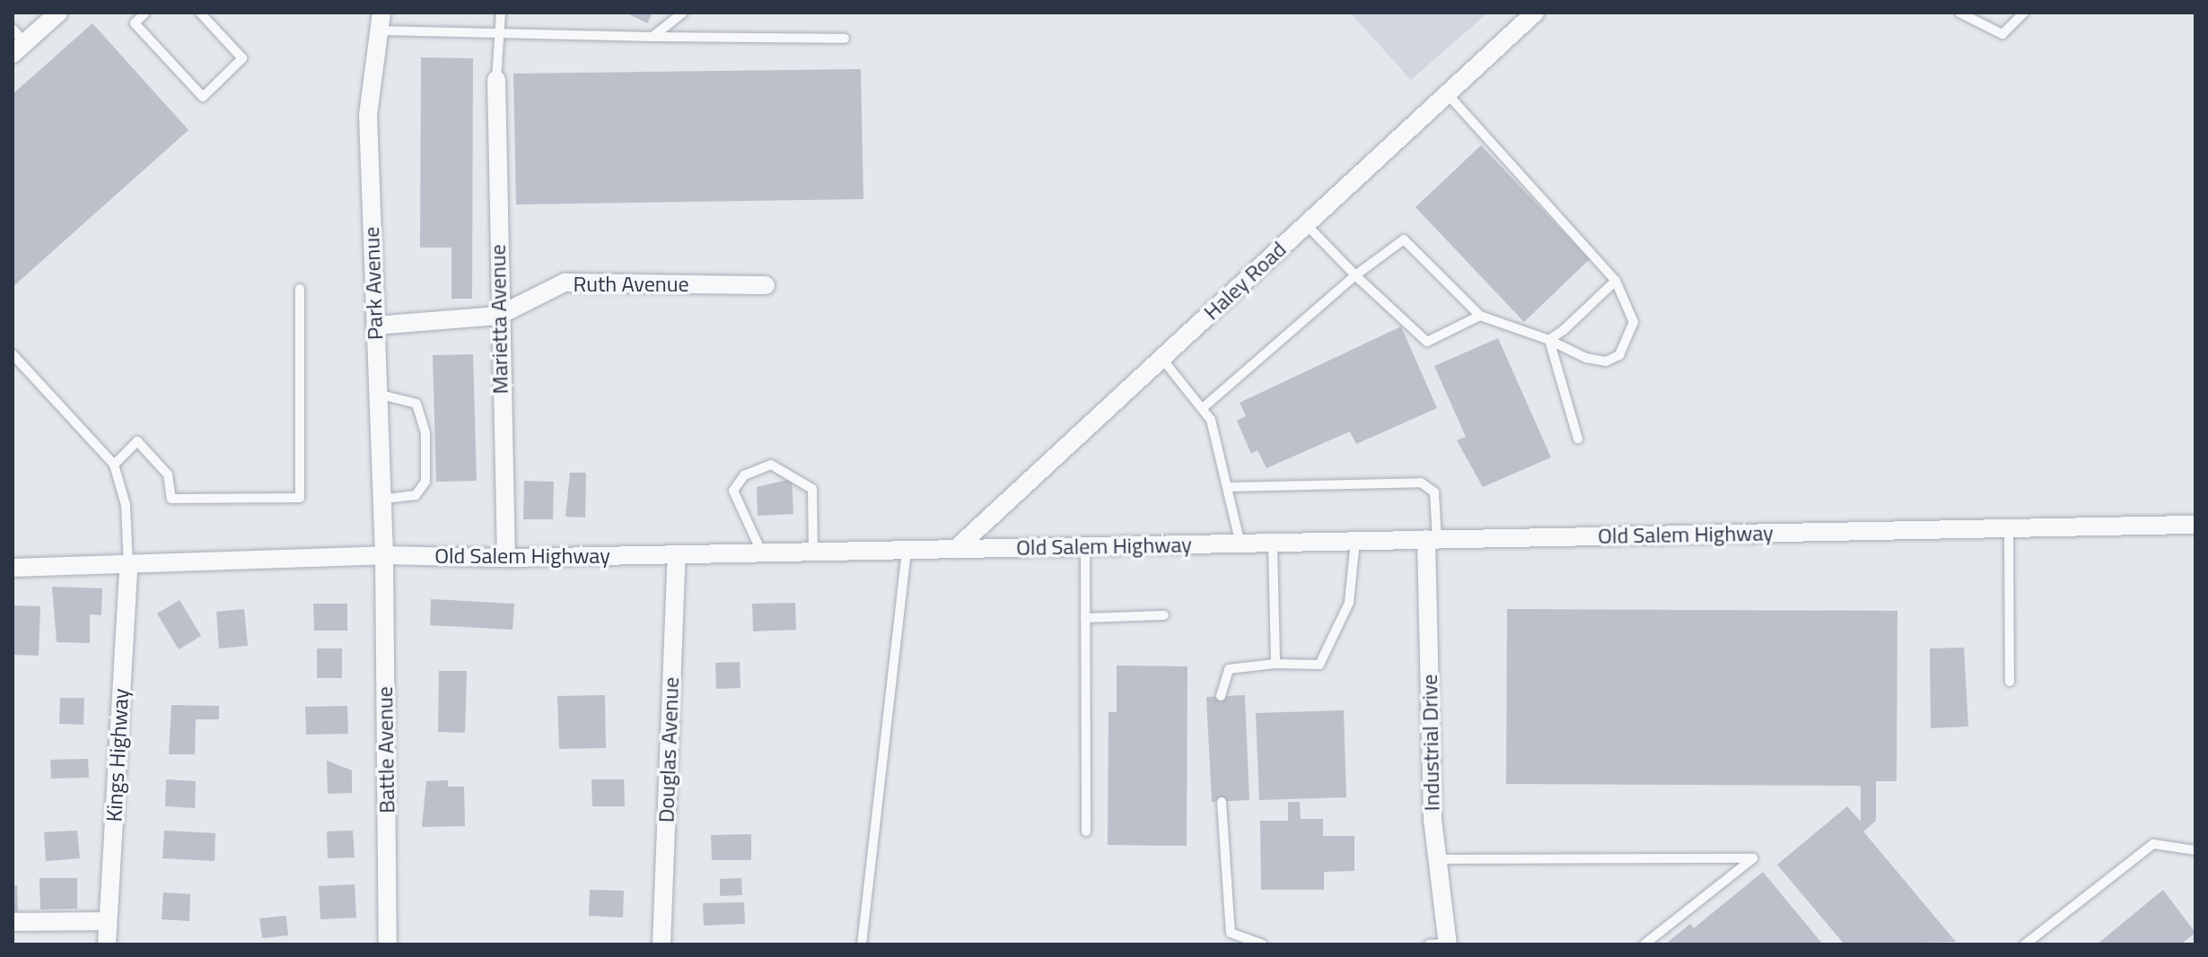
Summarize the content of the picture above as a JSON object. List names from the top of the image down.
{
  "streets": {
    "street": [
      "Haley Road",
      "Park Avenue",
      "Ruth Avenue",
      "Marietta Avenue",
      "Old Salem Highway",
      "Industrial Drive",
      "Battle Avenue",
      "Douglas Avenue",
      "Kings Highway"
    ]
  },
  "crossings": [
    ["Haley Road", "Old Salem Highway"],
    ["Park Avenue", "Ruth Avenue"],
    ["Park Avenue", "Old Salem Highway"],
    ["Park Avenue", "Battle Avenue"],
    ["Ruth Avenue", "Marietta Avenue"],
    ["Marietta Avenue", "Old Salem Highway"],
    ["Old Salem Highway", "Industrial Drive"],
    ["Old Salem Highway", "Battle Avenue"],
    ["Old Salem Highway", "Douglas Avenue"],
    ["Old Salem Highway", "Kings Highway"]
  ]
}
